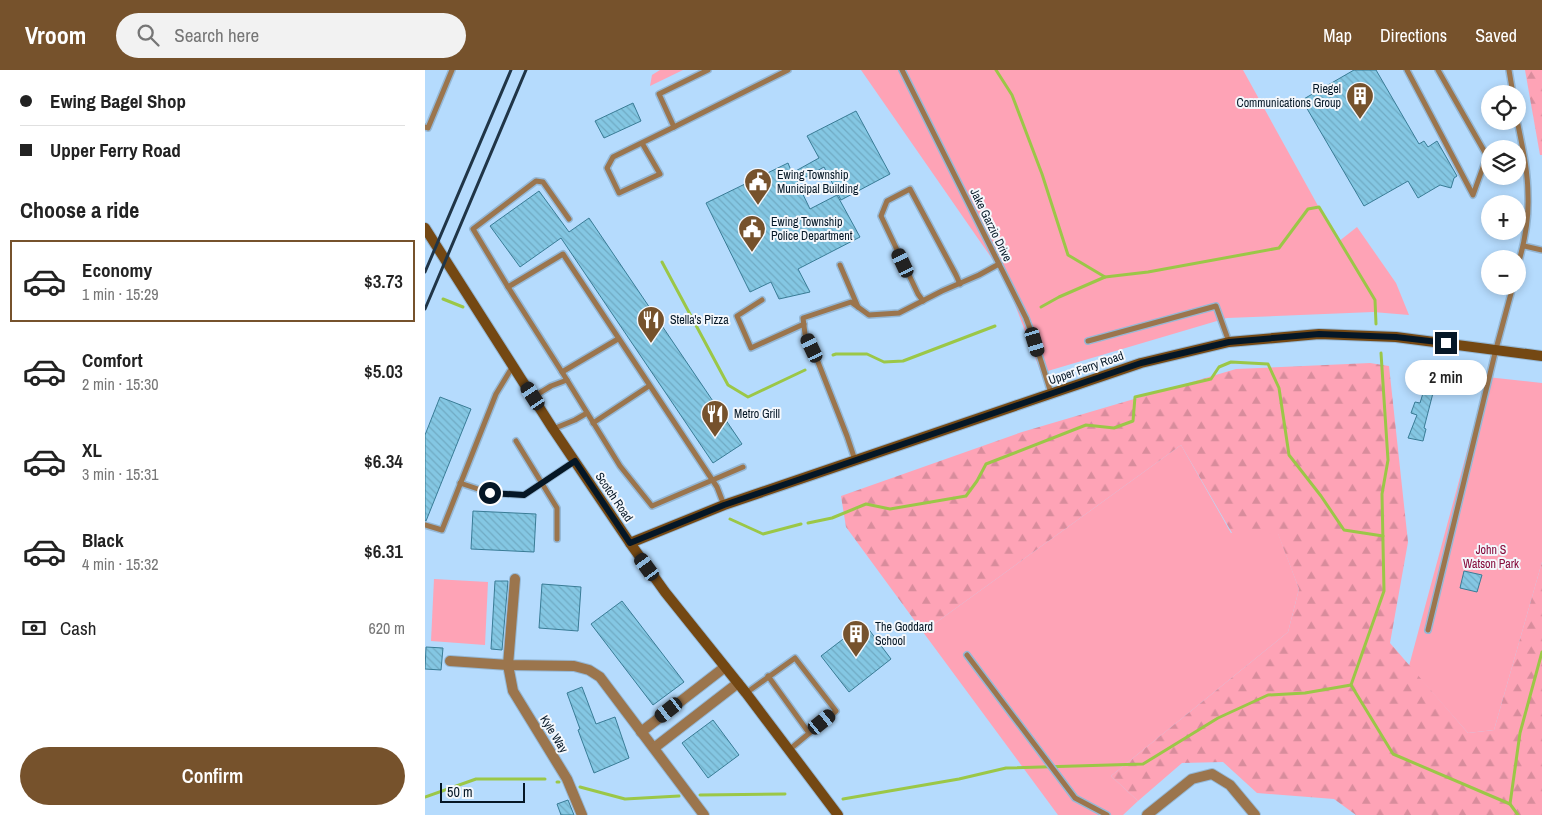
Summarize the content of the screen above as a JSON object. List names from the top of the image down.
{
  "streets": {
    "main road": ["Upper Ferry Road", "Scotch Road"],
    "street": ["Kyle Way"],
    "lane": ["Jake Garzio Drive"]
  },
  "crossings": [
    ["Jake Garzio Drive", "Upper Ferry Road"],
    ["Upper Ferry Road", "Scotch Road"]
  ],
  "parks": ["John S Watson Park"],
  "places": {
    "building": ["Riegel Communications Group", "The Goddard School"],
    "public building": ["Ewing Township Municipal Building", "Ewing Township Police Department"],
    "restaurant": ["Stella's Pizza", "Metro Grill"]
  },
  "scale_bar": "50 m",
  "page": {
    "header": "Vroom",
    "search": "Search here",
    "nav": ["Map", "Directions", "Saved"],
    "banner": ["Ewing Bagel Shop", "Upper Ferry Road"],
    "map_buttons": ["+", "−"],
    "heading": "Choose a ride",
    "list": [
      {
        "name": "Economy",
        "note": "1 min · 15:29",
        "value": "$3.73"
      },
      {
        "name": "Comfort",
        "note": "2 min · 15:30",
        "value": "$5.03"
      },
      {
        "name": "XL",
        "note": "3 min · 15:31",
        "value": "$6.34"
      },
      {
        "name": "Black",
        "note": "4 min · 15:32",
        "value": "$6.31"
      }
    ],
    "bubble": "2 min",
    "pay": ["Cash", "620 m"],
    "buttons": "Confirm",
    "scale": "50 m"
  }
}
